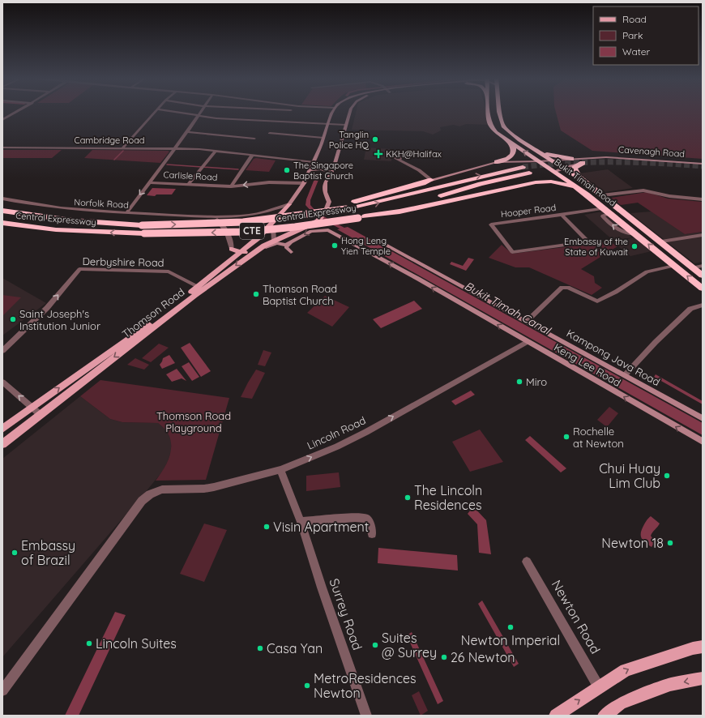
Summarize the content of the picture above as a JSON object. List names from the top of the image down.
{
  "streets": {
    "highway": ["Bukit Timah Road", "Central Expressway", "CTE"],
    "main road": [
      "Cavenagh Road",
      "Thomson Road",
      "Kampong Java Road",
      "Keng Lee Road"
    ],
    "street": [
      "Cambridge Road",
      "Carlisle Road",
      "Norfolk Road",
      "Hooper Road",
      "Derbyshire Road",
      "Lincoln Road",
      "Surrey Road",
      "Newton Road"
    ]
  },
  "crossings": [
    ["Cambridge Road", "Carlisle Road"],
    ["Cavenagh Road", "Bukit Timah Road"],
    ["Carlisle Road", "Norfolk Road"],
    ["Bukit Timah Road", "Hooper Road"],
    ["Norfolk Road", "Thomson Road"],
    ["Derbyshire Road", "Thomson Road"],
    ["Thomson Road", "Keng Lee Road"],
    ["Keng Lee Road", "Lincoln Road"],
    ["Lincoln Road", "Surrey Road"]
  ],
  "one_way": ["Derbyshire Road", "Keng Lee Road", "Lincoln Road"],
  "water": ["Bukit Timah Canal"],
  "parks": ["Thomson Road Playground"],
  "places": {
    "other": [
      "Tanglin Police HQ",
      "The Singapore Baptist Church",
      "Hong Leng Yien Temple",
      "Embassy of the State of Kuwait",
      "Thomson Road Baptist Church",
      "Saint Joseph's Institution Junior",
      "Miro",
      "Rochelle at Newton",
      "Chui Huay Lim Club",
      "The Lincoln Residences",
      "Visin Apartment",
      "Newton 18",
      "Embassy of Brazil",
      "Newton Imperial",
      "Lincoln Suites",
      "Suites @ Surrey",
      "Casa Yan",
      "26 Newton",
      "MetroResidences Newton"
    ],
    "health": ["KKH@Halifax"]
  },
  "legend": ["Road", "Park", "Water"]
}
